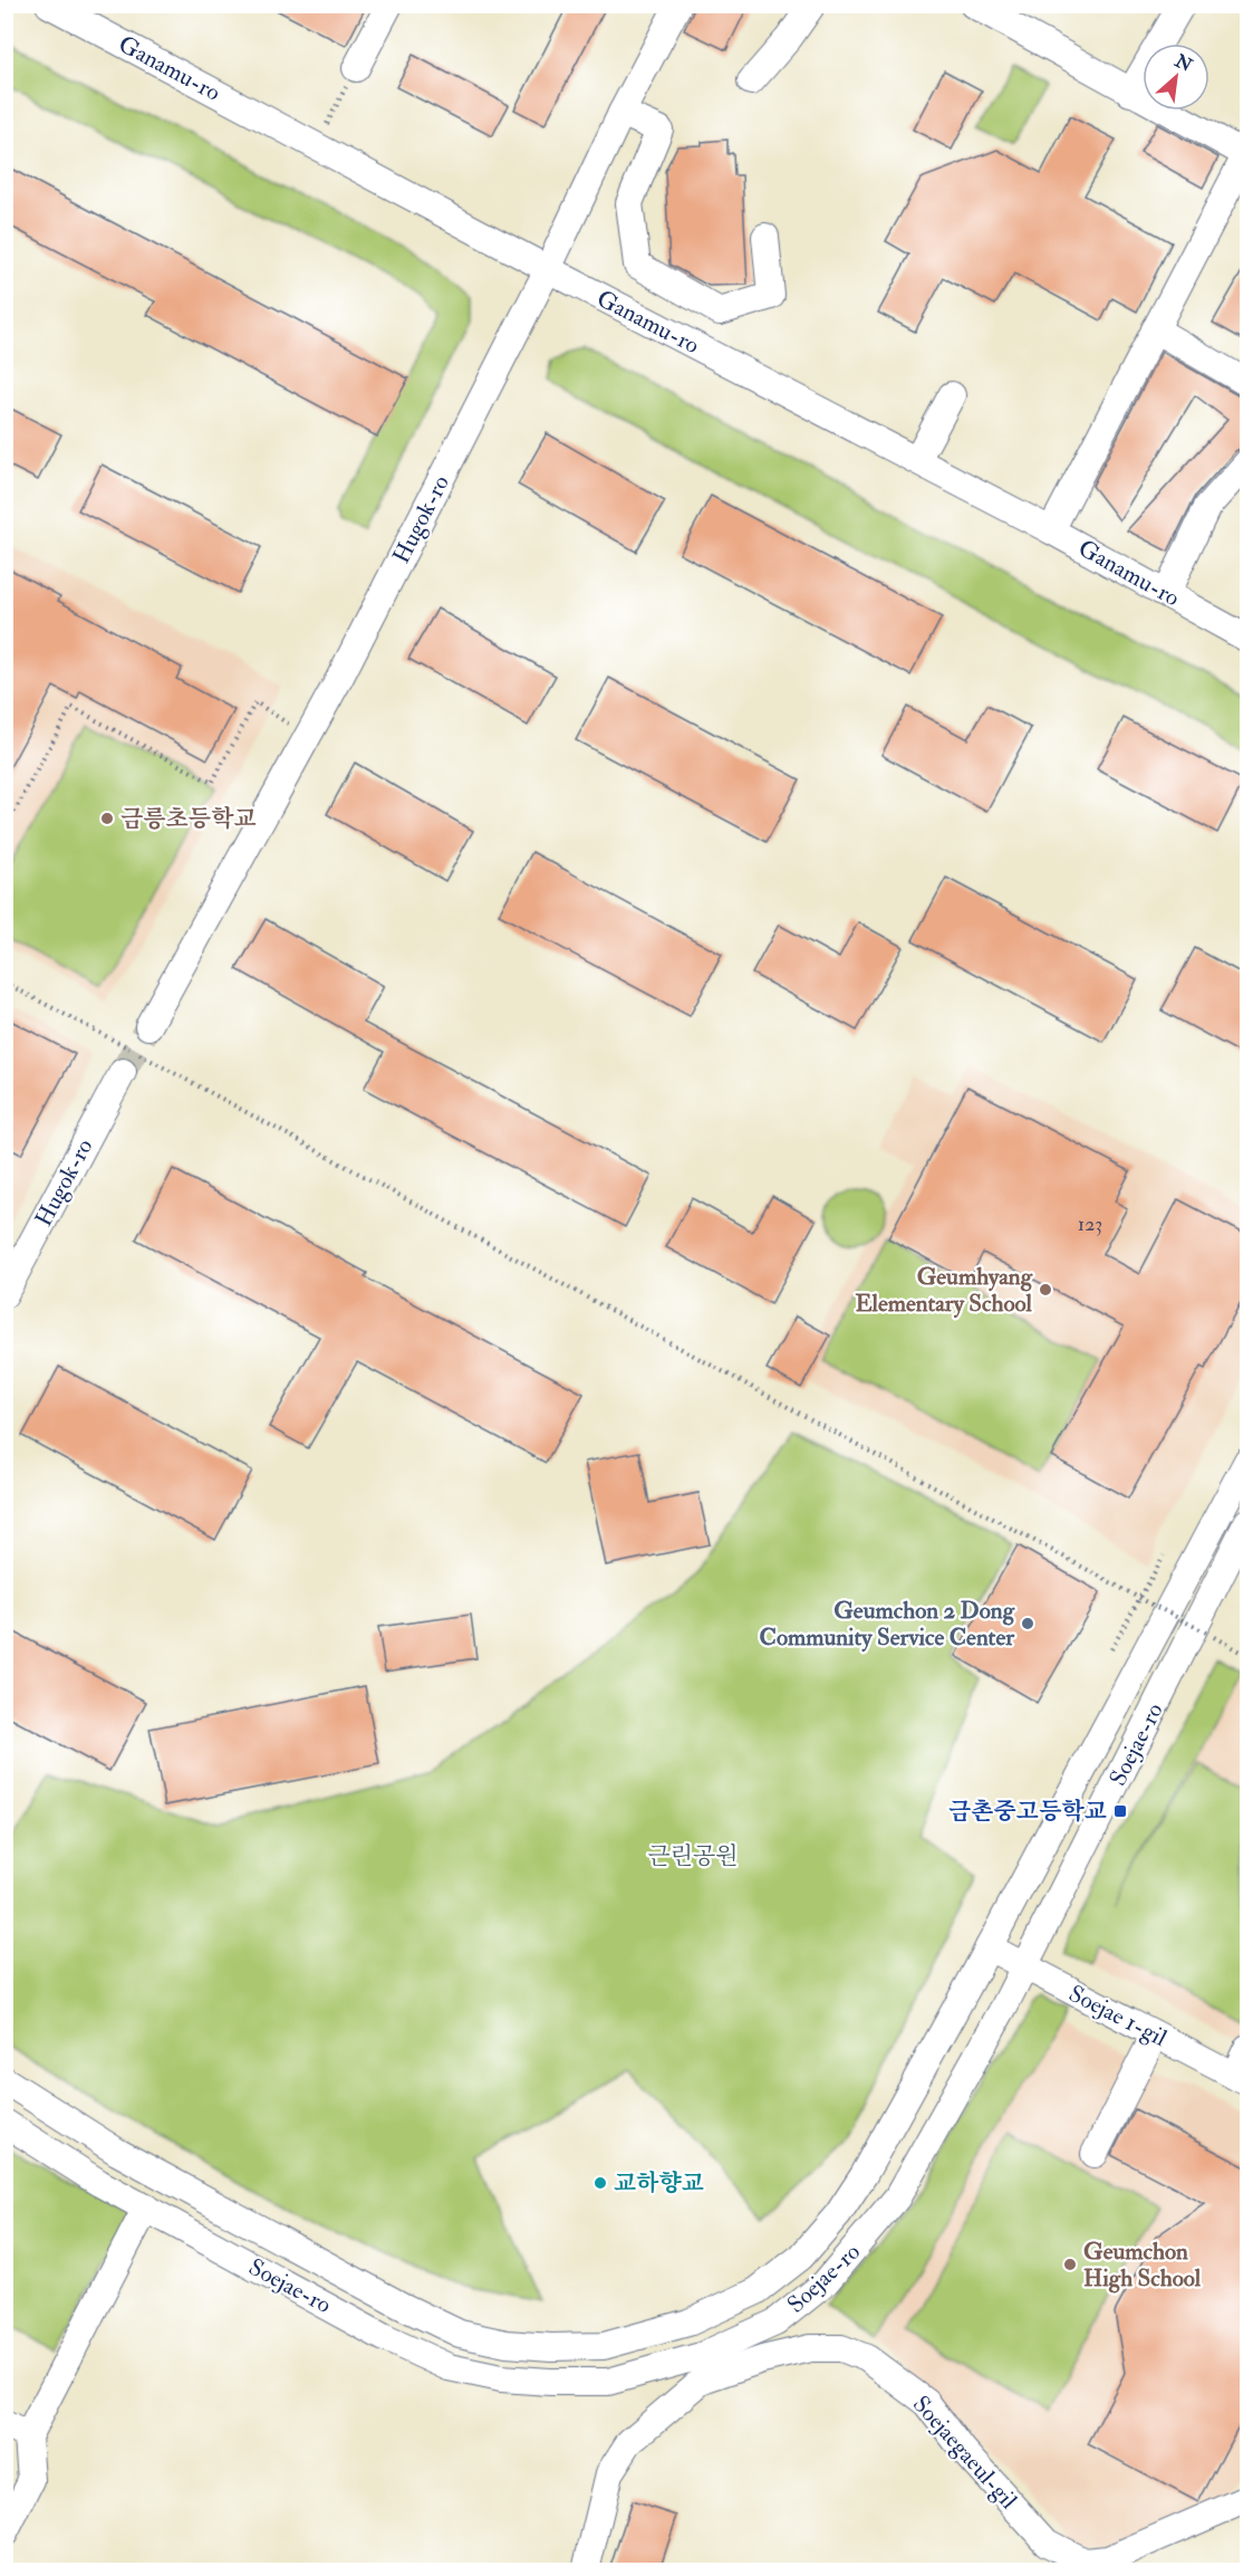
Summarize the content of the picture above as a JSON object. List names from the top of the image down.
{
  "streets": {
    "street": [
      "Ganamu-ro",
      "Hugok-ro",
      "Soejae-ro",
      "Soejae 1-gil",
      "Soejaegaeul-gil"
    ]
  },
  "crossings": [
    ["Ganamu-ro", "Hugok-ro"],
    ["Soejae-ro", "Soejae 1-gil"]
  ],
  "parks": ["근린공원"],
  "places": {
    "other": [
      "금릉초등학교",
      "Geumhyang Elementary School",
      "Geumchon 2 Dong Community Service Center",
      "교하향교",
      "Geumchon High School"
    ],
    "transit": ["금촌중고등학교"]
  },
  "house_numbers": ["123"],
  "north": "top right"
}
